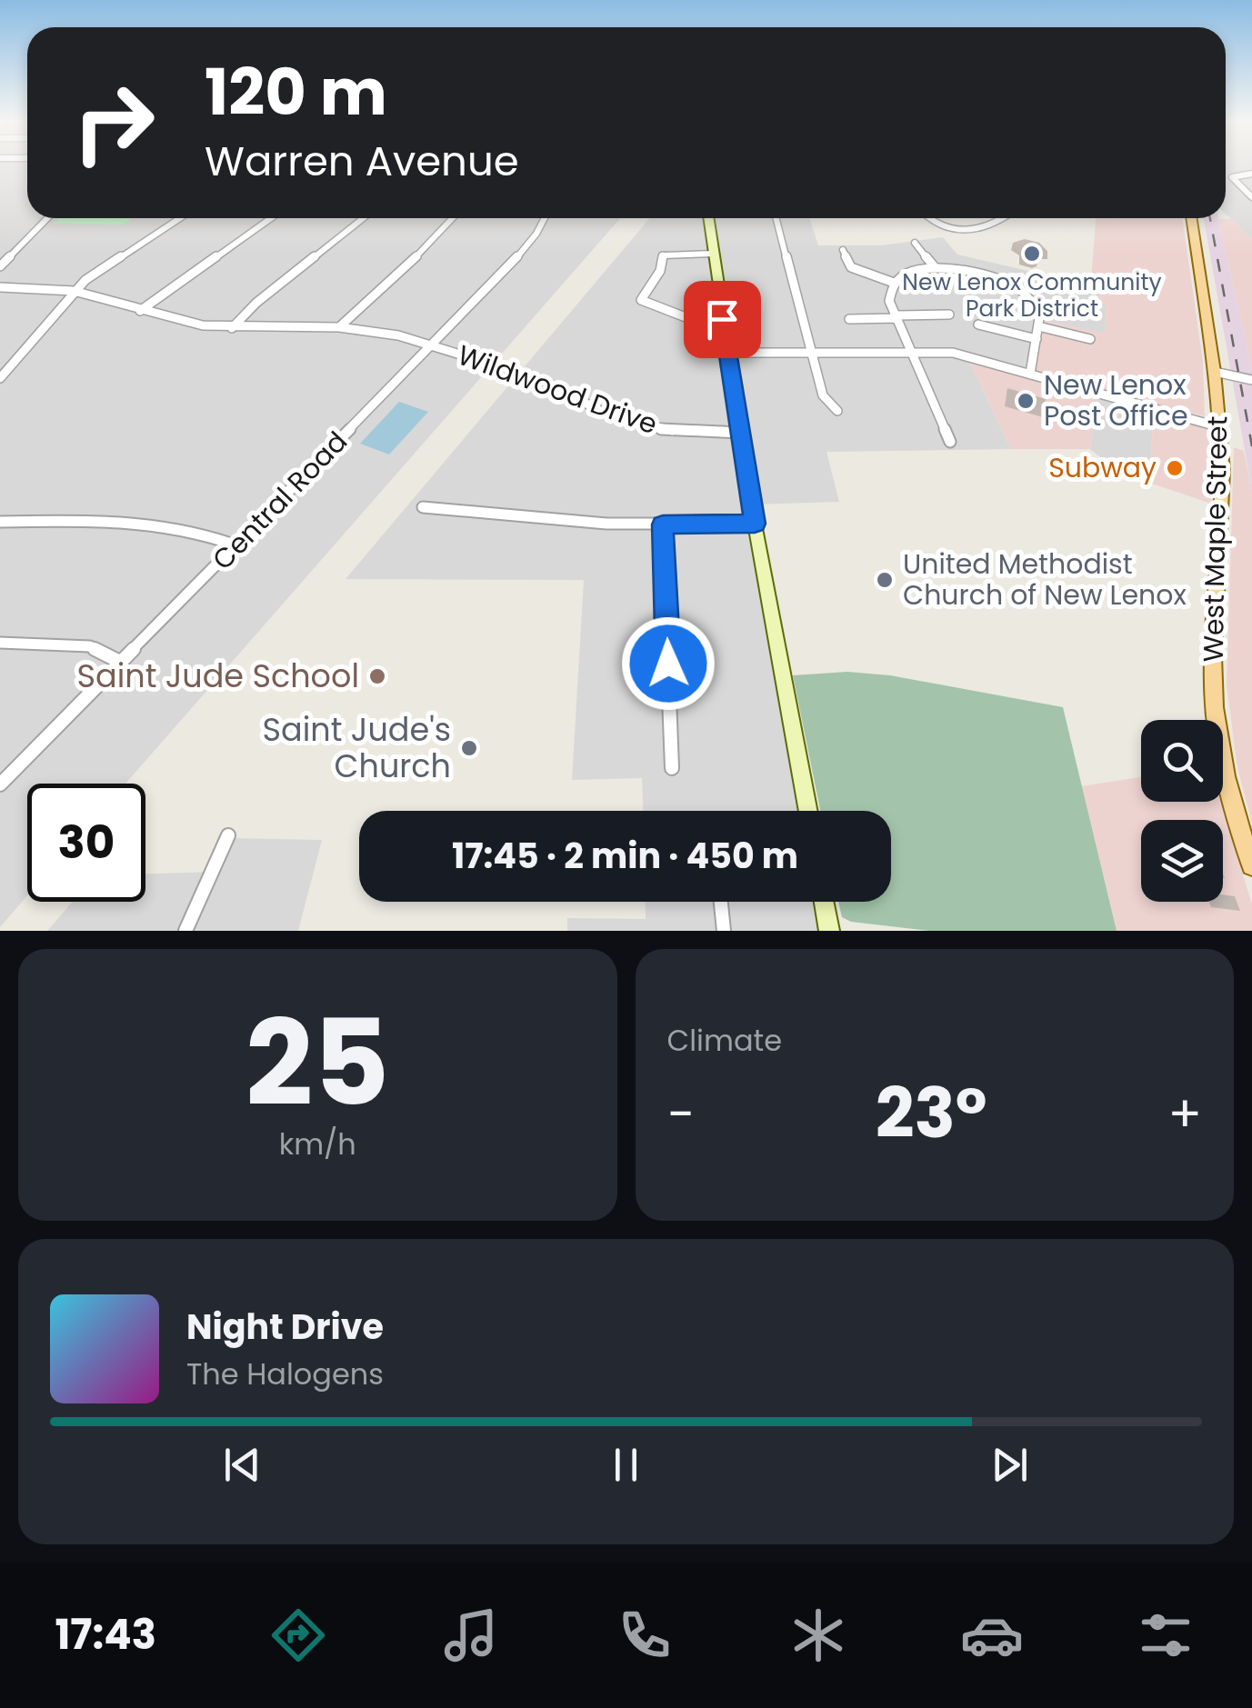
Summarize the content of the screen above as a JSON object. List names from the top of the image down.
{
  "streets": {
    "main road": ["West Maple Street"],
    "street": ["Wildwood Drive", "Central Road"]
  },
  "crossings": [
    ["Wildwood Drive", "Central Road"]
  ],
  "places": [
    "New Lenox Community Park District",
    "New Lenox Post Office",
    "Subway",
    "United Methodist Church of New Lenox",
    "Saint Jude School",
    "Saint Jude's Church"
  ],
  "page": {
    "turn": ["120 m", "Warren Avenue"],
    "limit": "30",
    "trip": "17:45 · 2 min · 450 m",
    "tile": [
      ["25", "km/h"],
      "Climate"
    ],
    "heat": ["−", "23°", "+"],
    "song": ["Night Drive", "The Halogens"],
    "tabs": "17:43"
  }
}
